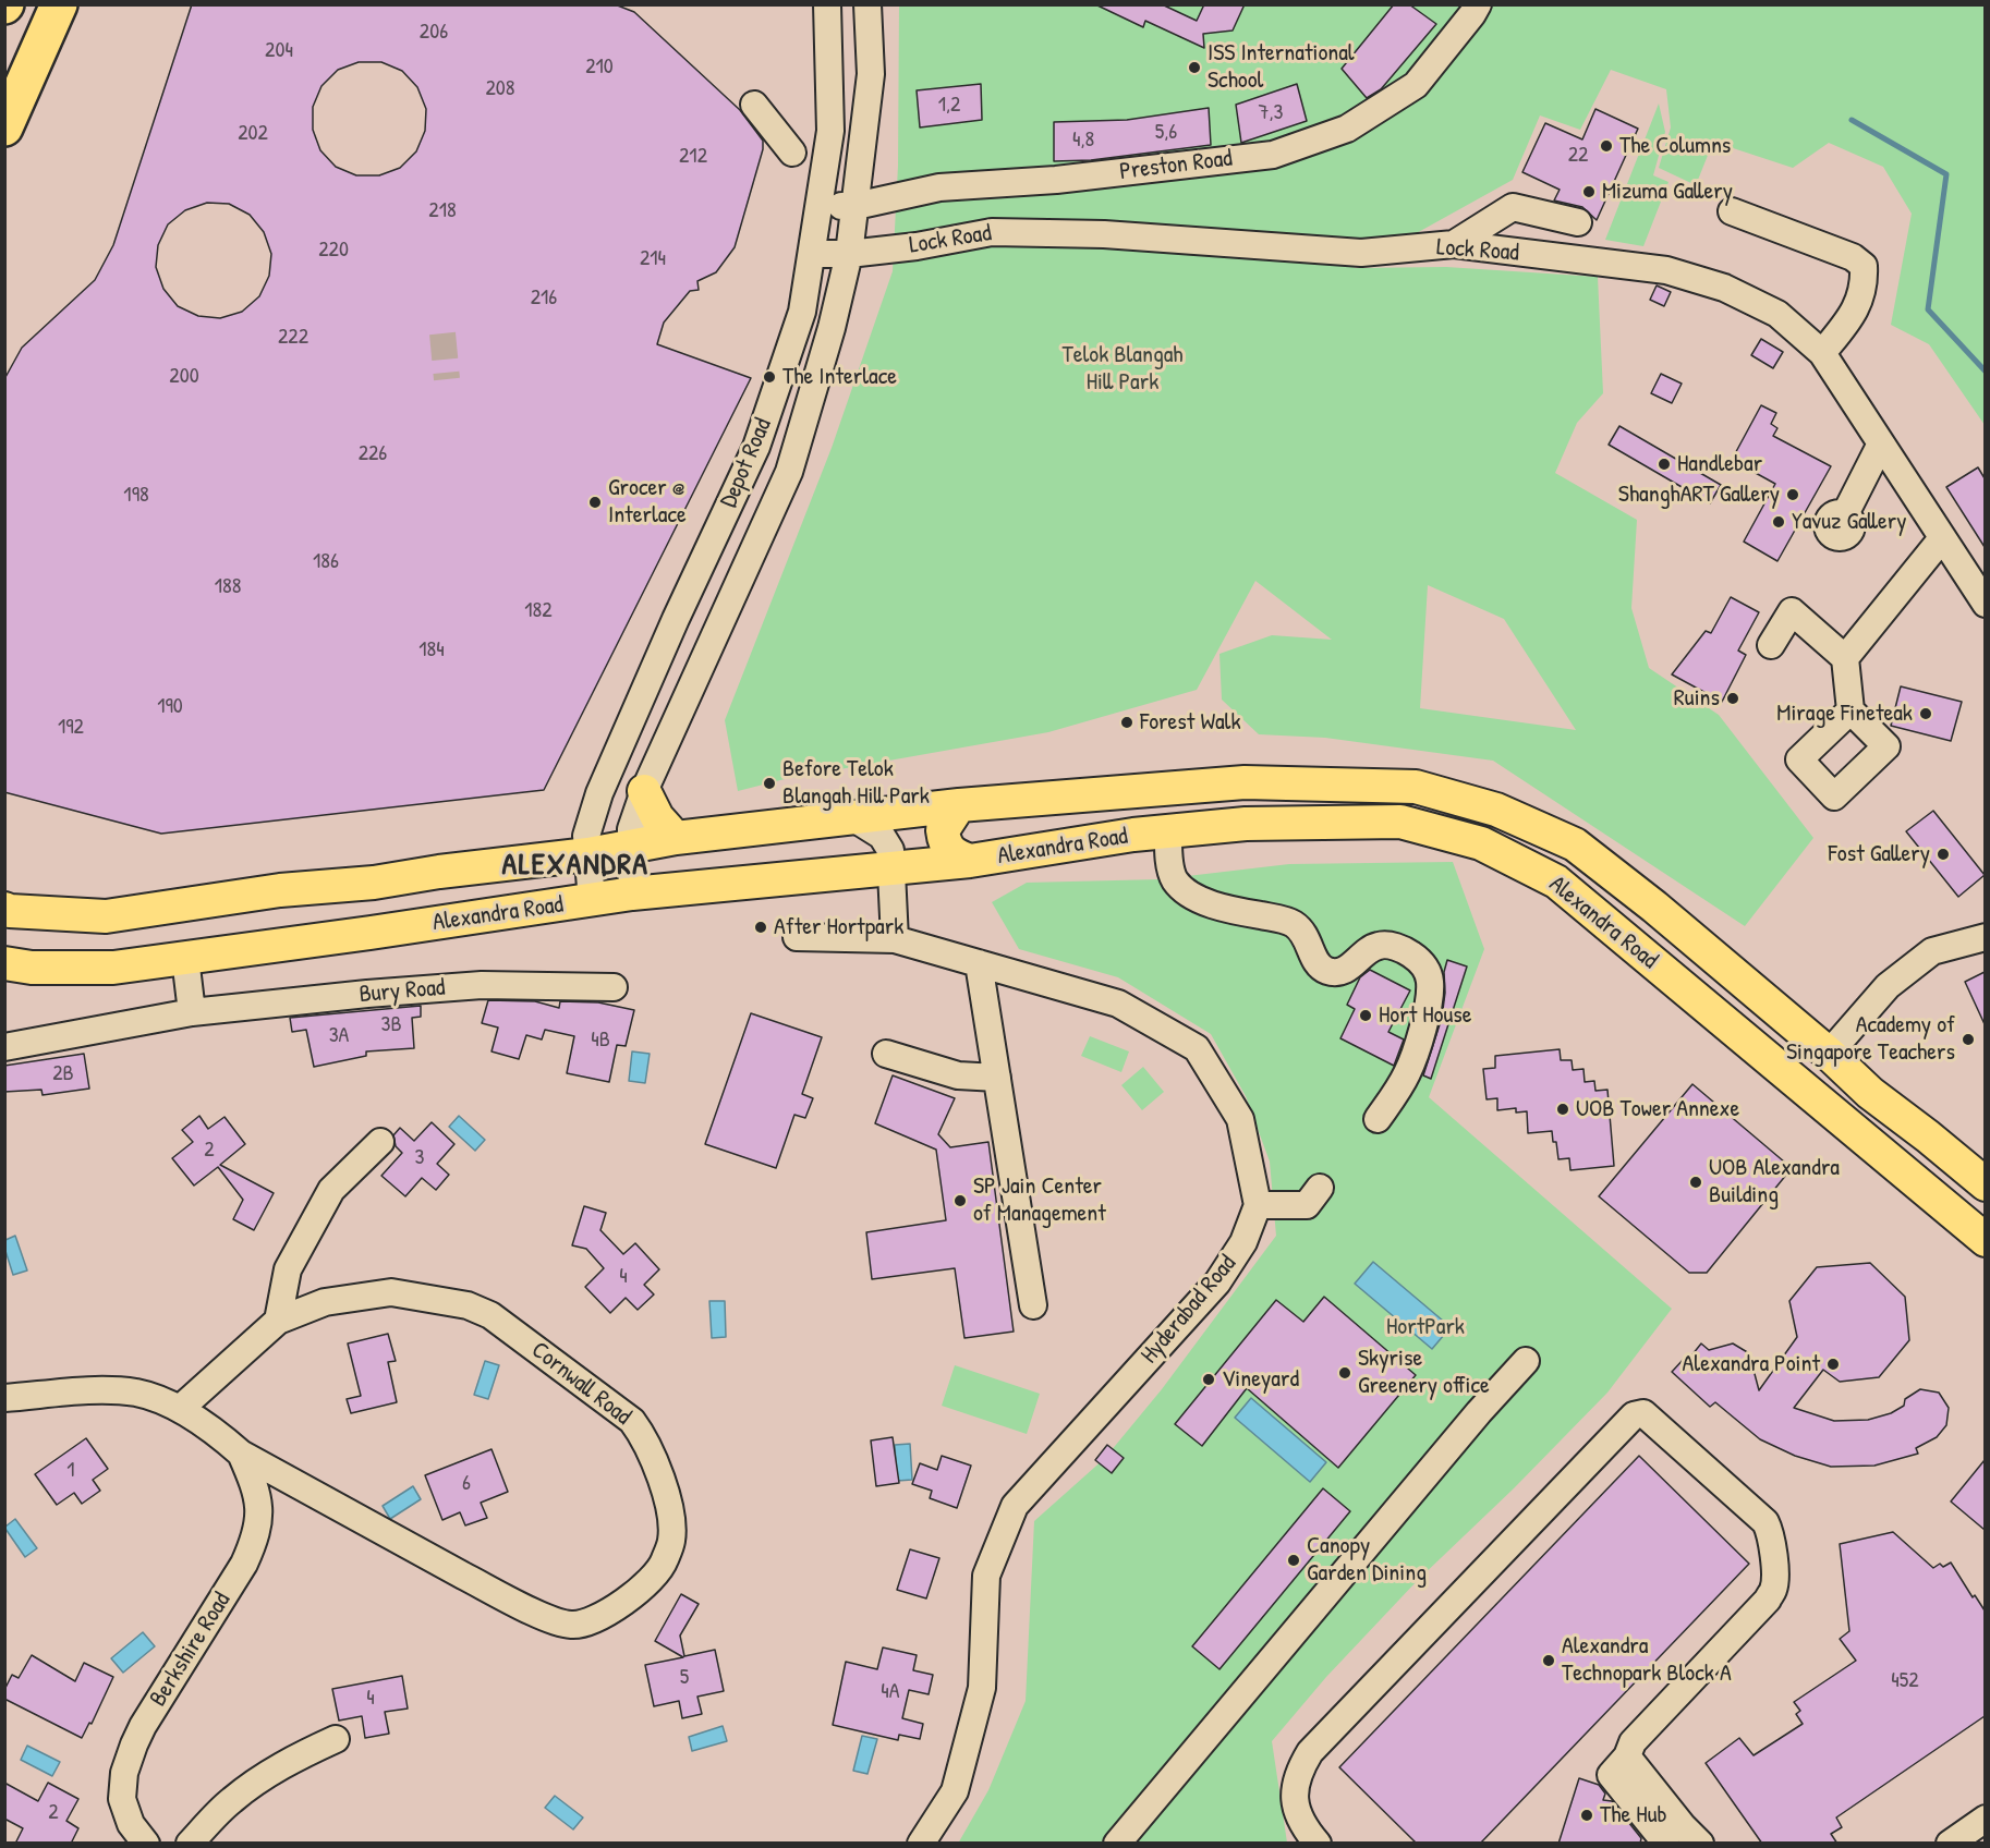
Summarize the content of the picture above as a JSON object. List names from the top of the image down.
{
  "streets": {
    "main road": ["Alexandra Road"],
    "street": [
      "Preston Road",
      "Lock Road",
      "Depot Road",
      "Bury Road",
      "Hyderabad Road",
      "Cornwall Road",
      "Berkshire Road"
    ]
  },
  "crossings": [
    ["Preston Road", "Depot Road"],
    ["Lock Road", "Depot Road"],
    ["Depot Road", "Alexandra Road"],
    ["Cornwall Road", "Berkshire Road"]
  ],
  "districts": ["ALEXANDRA"],
  "parks": ["Telok Blangah Hill Park", "HortPark"],
  "places": [
    "ISS International School",
    "The Columns",
    "Mizuma Gallery",
    "The Interlace",
    "Handlebar",
    "ShanghART Gallery",
    "Grocer @ Interlace",
    "Yavuz Gallery",
    "Ruins",
    "Mirage Fineteak",
    "Forest Walk",
    "Before Telok Blangah Hill Park",
    "Fost Gallery",
    "After Hortpark",
    "Hort House",
    "Academy of Singapore Teachers",
    "UOB Tower Annexe",
    "UOB Alexandra Building",
    "SP Jain Center of Management",
    "Alexandra Point",
    "Skyrise Greenery office",
    "Vineyard",
    "Canopy Garden Dining",
    "Alexandra Technopark Block A",
    "The Hub"
  ],
  "house_numbers": [
    "206",
    "204",
    "210",
    "208",
    "1,2",
    "7,3",
    "5,6",
    "202",
    "4,8",
    "22",
    "212",
    "218",
    "220",
    "214",
    "216",
    "222",
    "200",
    "226",
    "198",
    "186",
    "188",
    "182",
    "184",
    "190",
    "192",
    "3B",
    "3A",
    "4B",
    "2B",
    "2",
    "3",
    "4",
    "1",
    "6",
    "5",
    "452",
    "4A",
    "4",
    "2"
  ]
}
